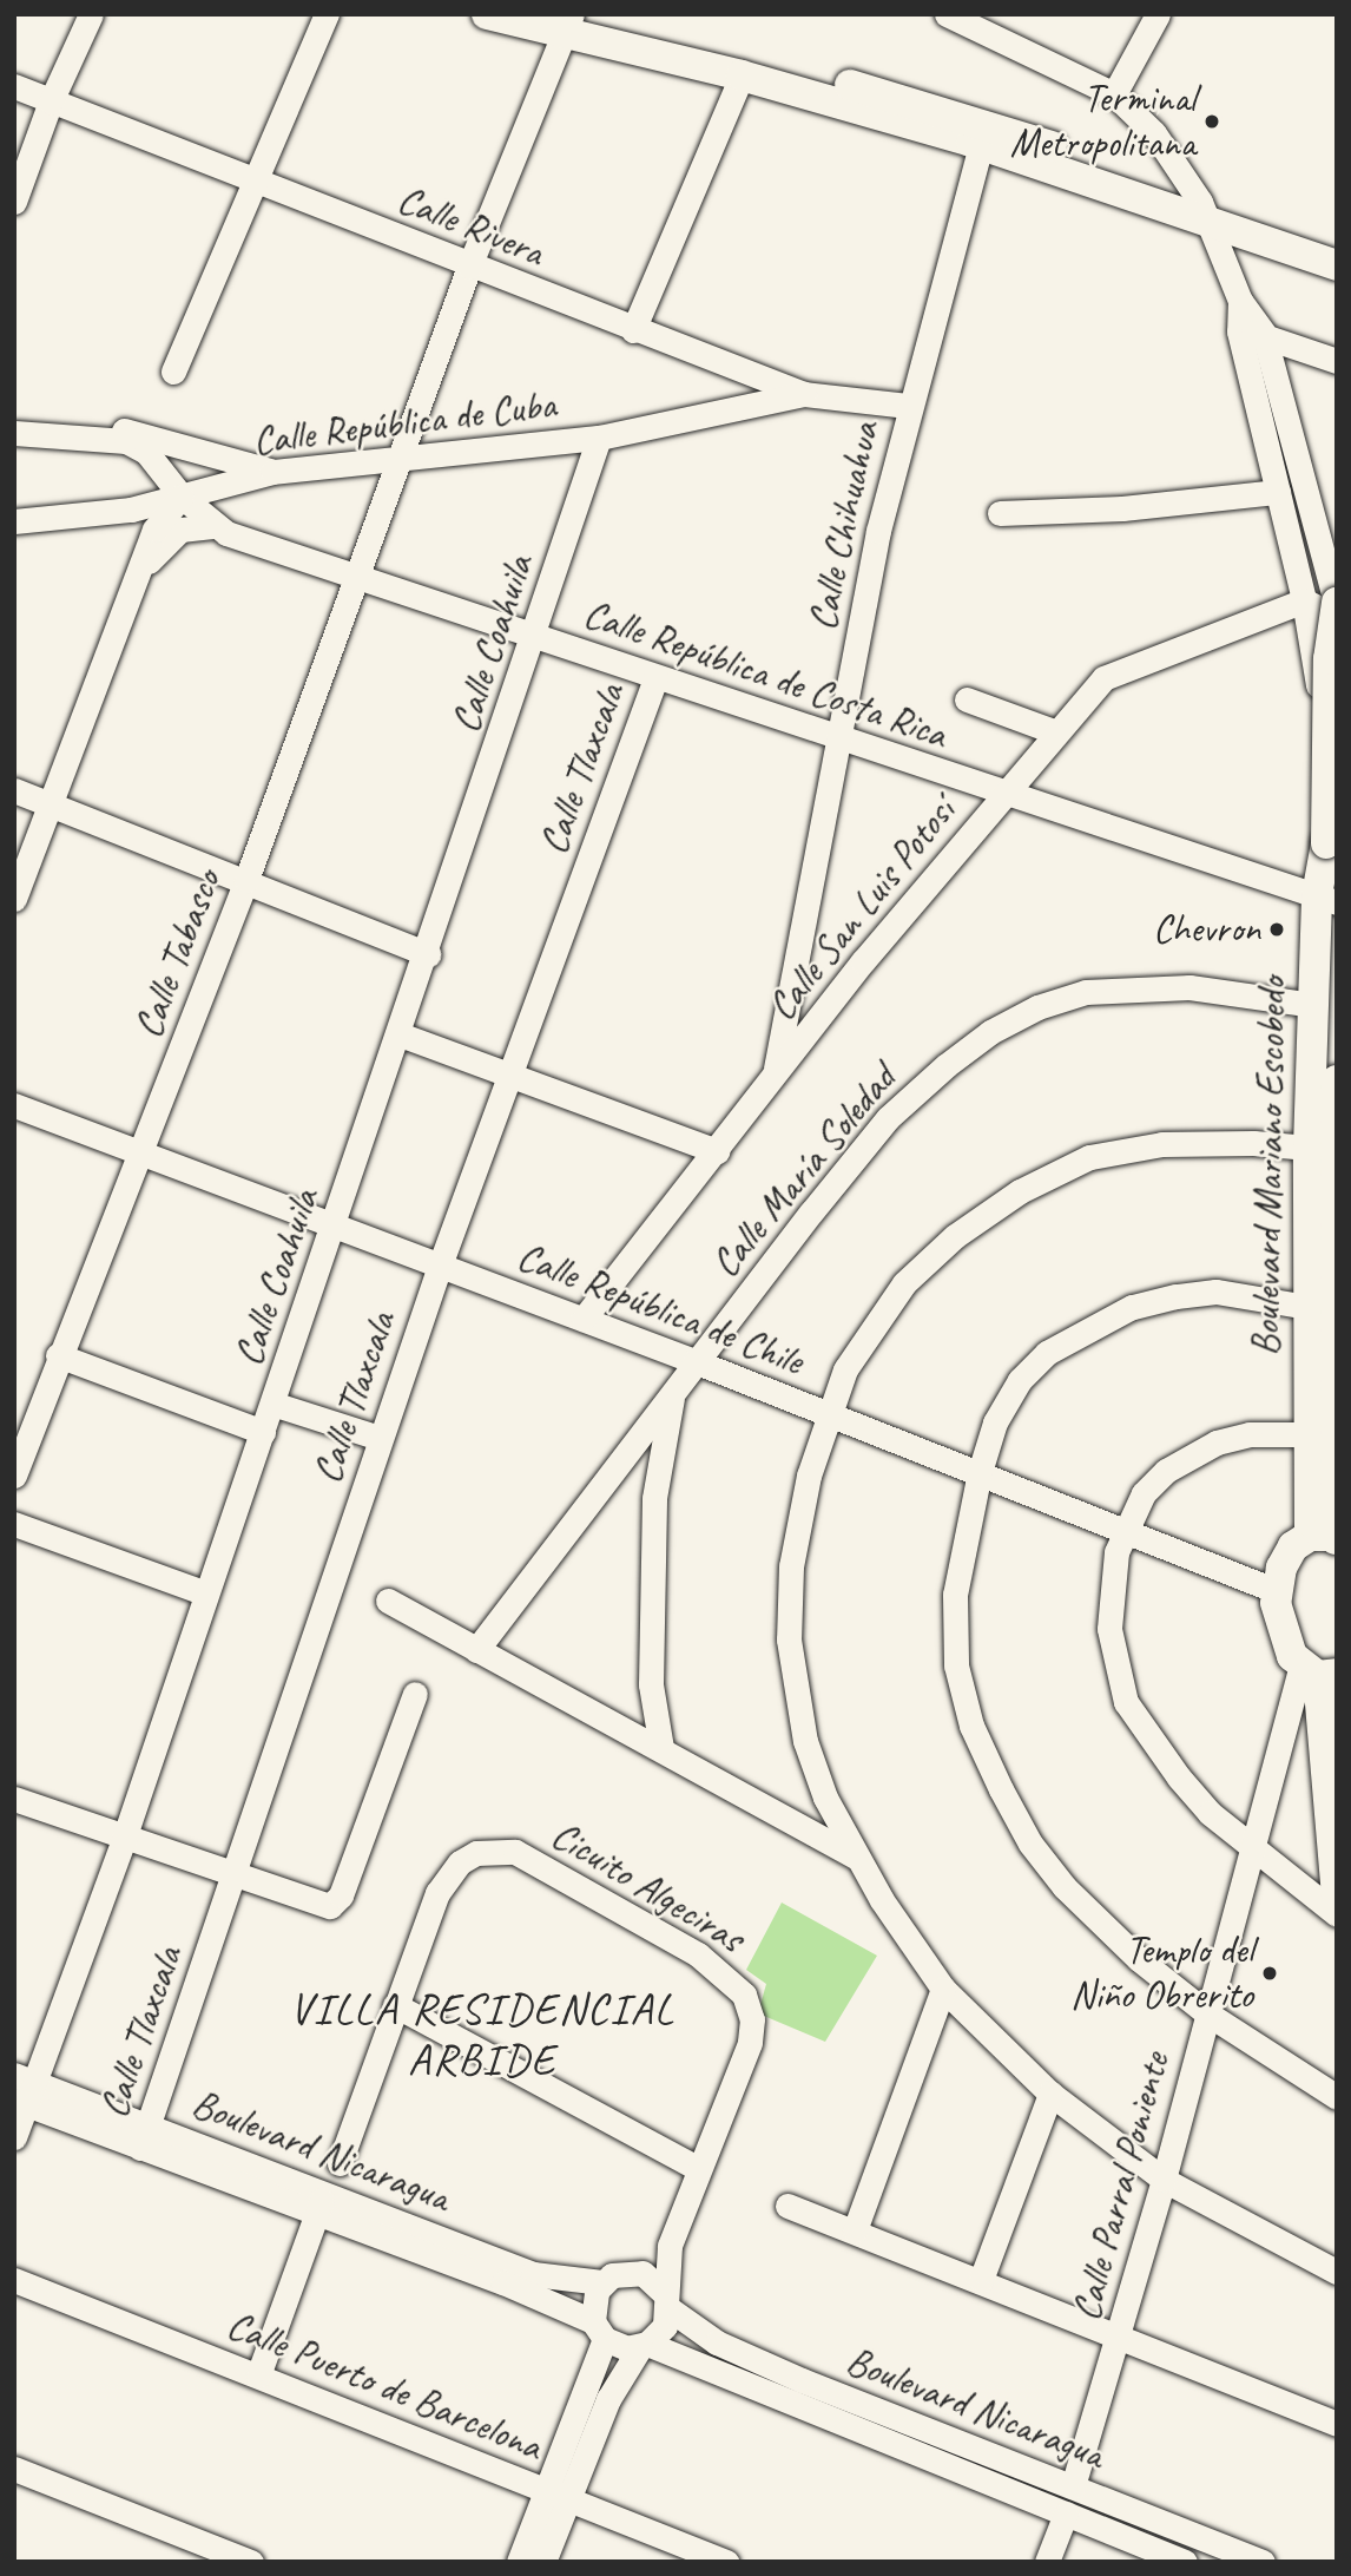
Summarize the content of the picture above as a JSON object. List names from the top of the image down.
{
  "streets": {
    "main road": ["Boulevard Mariano Escobedo"],
    "street": [
      "Calle Rivera",
      "Calle República de Cuba",
      "Calle Chihuahua",
      "Calle Coahuila",
      "Calle República de Costa Rica",
      "Calle Tlaxcala",
      "Calle San Luis Potosí",
      "Calle Tabasco",
      "Calle María Soledad",
      "Calle República de Chile",
      "Cicuito Algeciras",
      "Boulevard Nicaragua",
      "Calle Parral Poniente",
      "Calle Puerto de Barcelona"
    ]
  },
  "crossings": [
    ["Calle Rivera", "Calle República de Cuba"],
    ["Calle Rivera", "Calle Chihuahua"],
    ["Calle Rivera", "Calle Tabasco"],
    ["Calle República de Cuba", "Calle Coahuila"],
    ["Calle República de Cuba", "Calle República de Costa Rica"],
    ["Calle República de Cuba", "Calle Tabasco"],
    ["Calle Chihuahua", "Calle República de Costa Rica"],
    ["Calle Chihuahua", "Calle San Luis Potosí"],
    ["Calle Coahuila", "Calle República de Costa Rica"],
    ["Calle Coahuila", "Calle República de Chile"],
    ["Calle Coahuila", "Boulevard Nicaragua"],
    ["Calle República de Costa Rica", "Calle Tlaxcala"],
    ["Calle República de Costa Rica", "Calle San Luis Potosí"],
    ["Calle República de Costa Rica", "Calle Tabasco"],
    ["Calle República de Costa Rica", "Boulevard Mariano Escobedo"],
    ["Calle Tlaxcala", "Calle República de Chile"],
    ["Calle Tlaxcala", "Boulevard Nicaragua"],
    ["Calle San Luis Potosí", "Calle República de Chile"],
    ["Calle Tabasco", "Calle República de Chile"],
    ["Boulevard Mariano Escobedo", "Calle María Soledad"],
    ["Calle María Soledad", "Calle República de Chile"],
    ["Cicuito Algeciras", "Boulevard Nicaragua"],
    ["Boulevard Nicaragua", "Calle Parral Poniente"]
  ],
  "districts": ["VILLA RESIDENCIAL ARBIDE"],
  "places": ["Terminal Metropolitana", "Chevron", "Templo del Niño Obrerito"]
}
